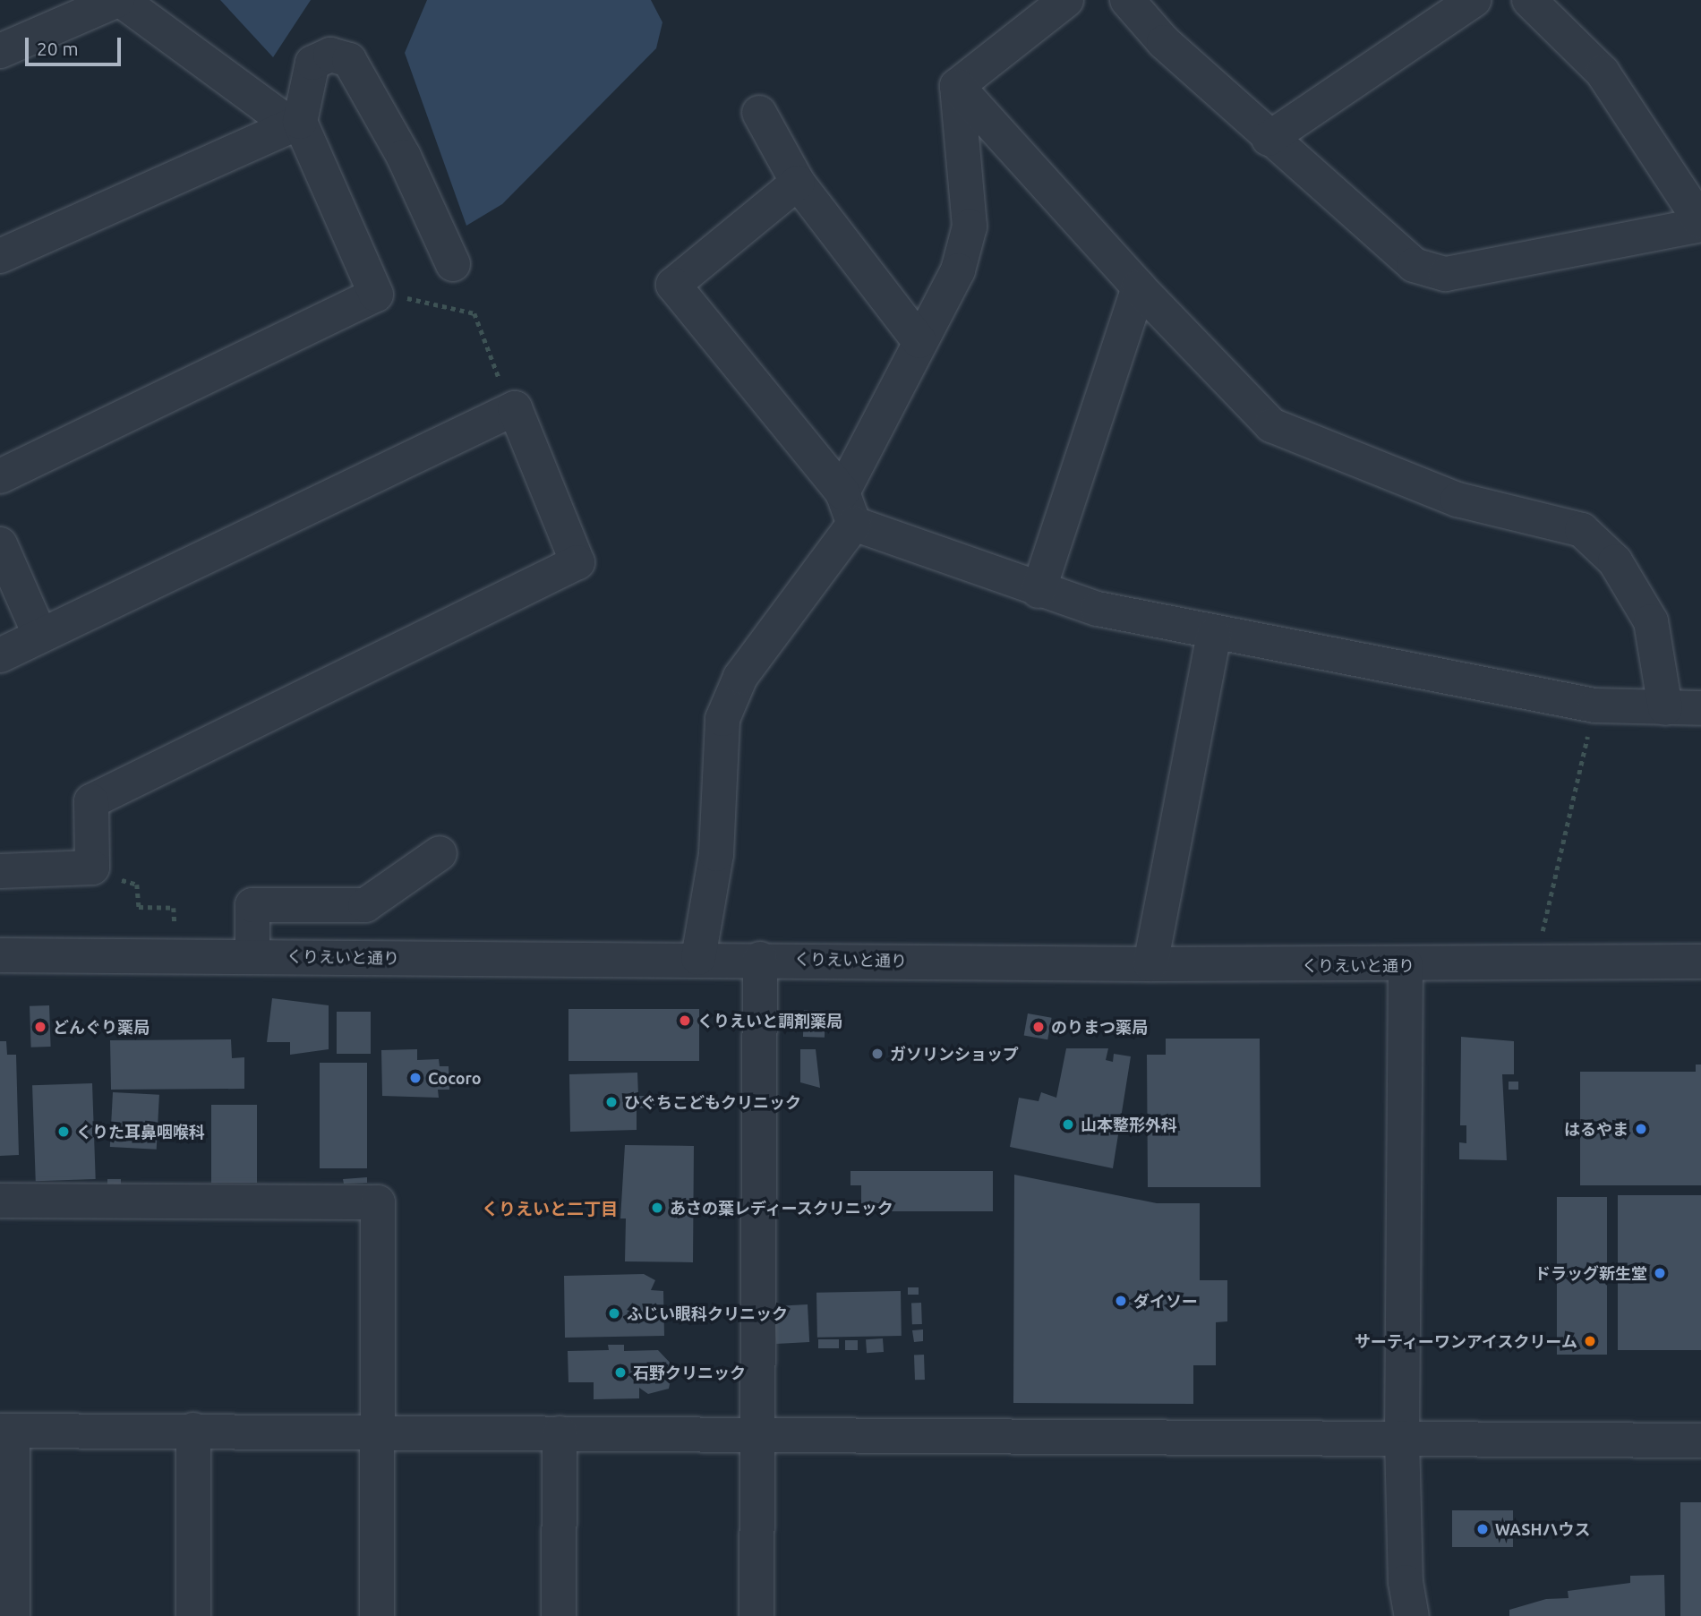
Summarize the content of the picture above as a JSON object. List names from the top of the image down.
{
  "streets": {
    "street": ["くりえいと通り"]
  },
  "districts": ["くりえいと二丁目"],
  "places": [
    "くりえいと調剤薬局",
    "どんぐり薬局",
    "のりまつ薬局",
    "ガソリンショップ",
    "Cocoro",
    "ひぐちこどもクリニック",
    "山本整形外科",
    "はるやま",
    "くりた耳鼻咽喉科",
    "あさの葉レディースクリニック",
    "ドラッグ新生堂",
    "ダイソー",
    "ふじい眼科クリニック",
    "サーティーワンアイスクリーム",
    "石野クリニック",
    "WASHハウス"
  ],
  "scale_bar": "20 m"
}
